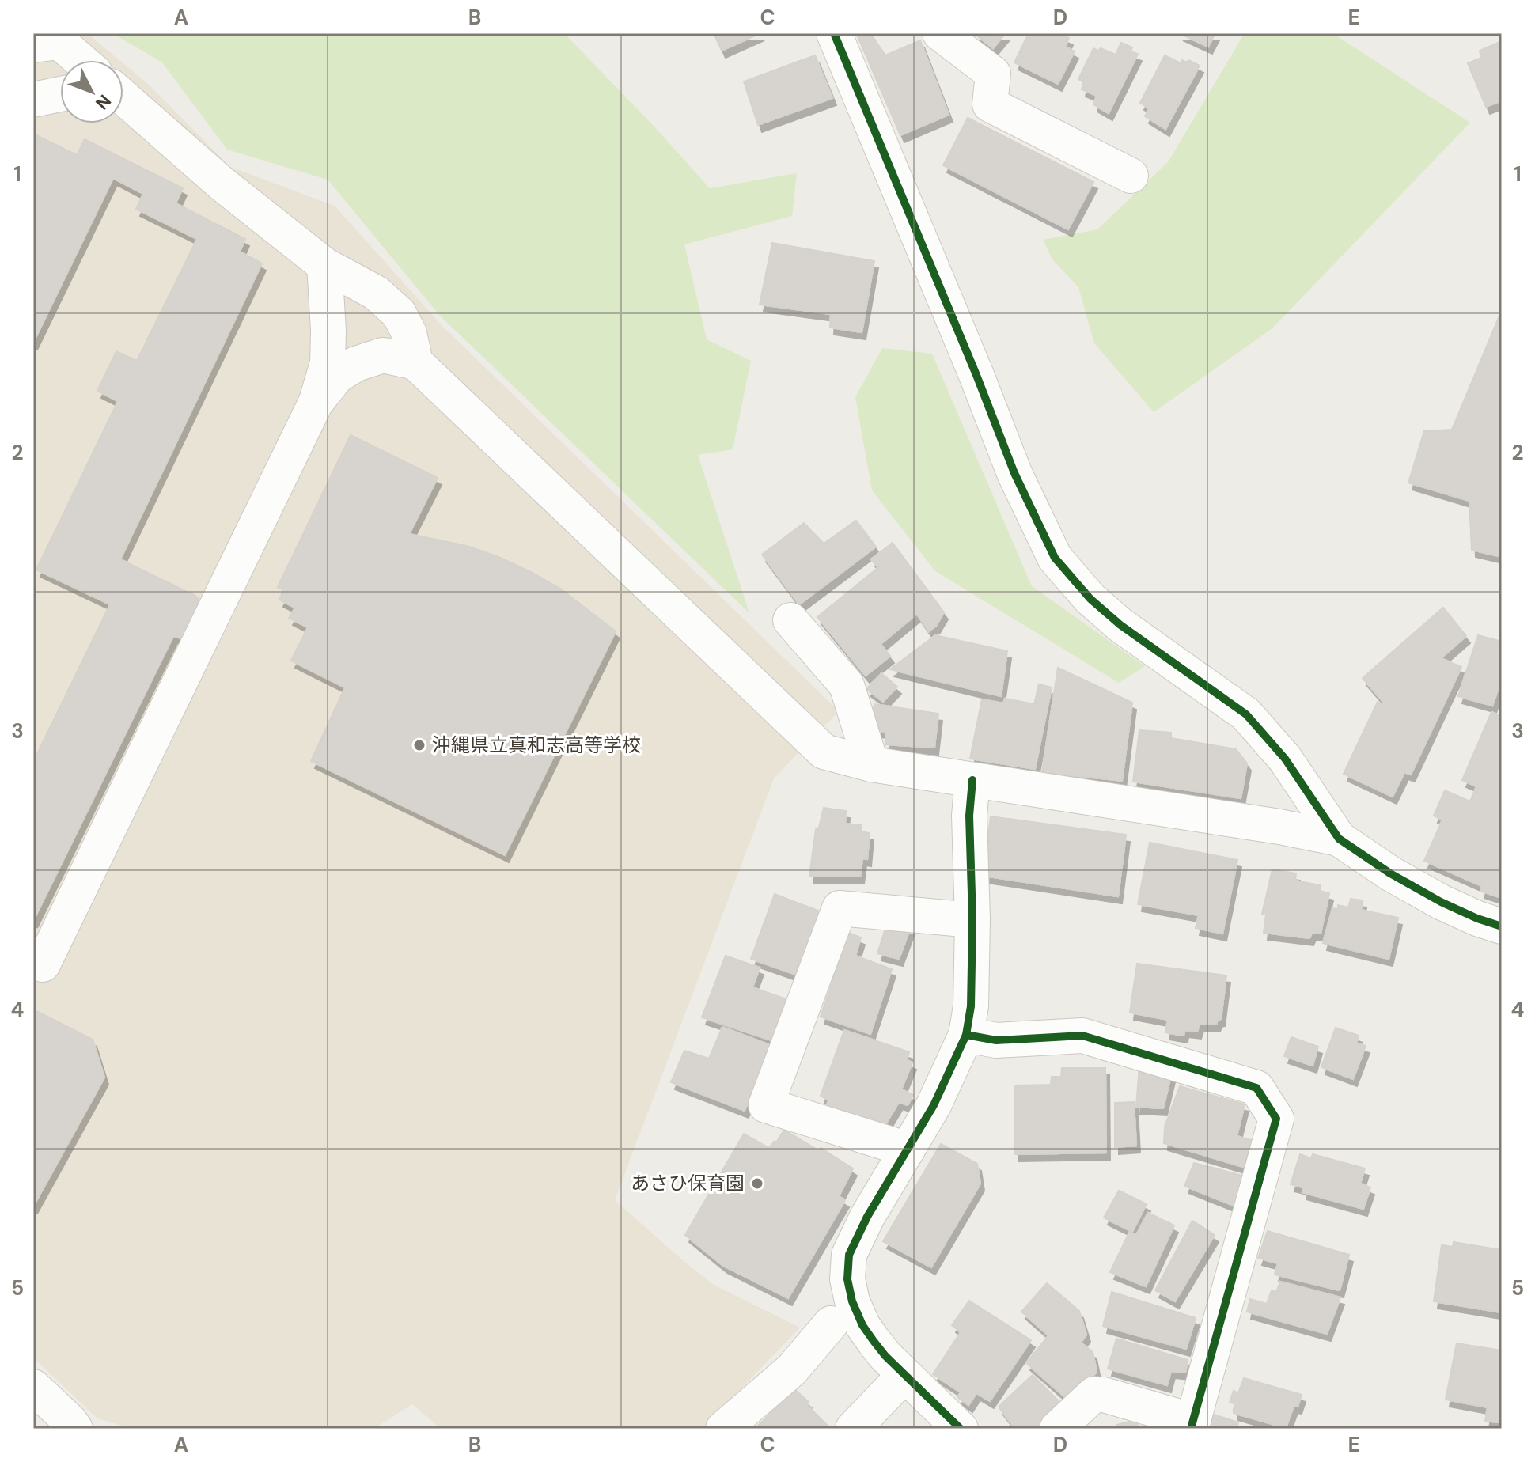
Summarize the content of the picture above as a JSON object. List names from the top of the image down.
{
  "places": ["沖縄県立真和志高等学校", "あさひ保育園"],
  "north": "bottom right",
  "grid": {
    "columns": [
      "A",
      "B",
      "C",
      "D",
      "E"
    ],
    "rows": [
      "1",
      "2",
      "3",
      "4",
      "5"
    ]
  }
}
